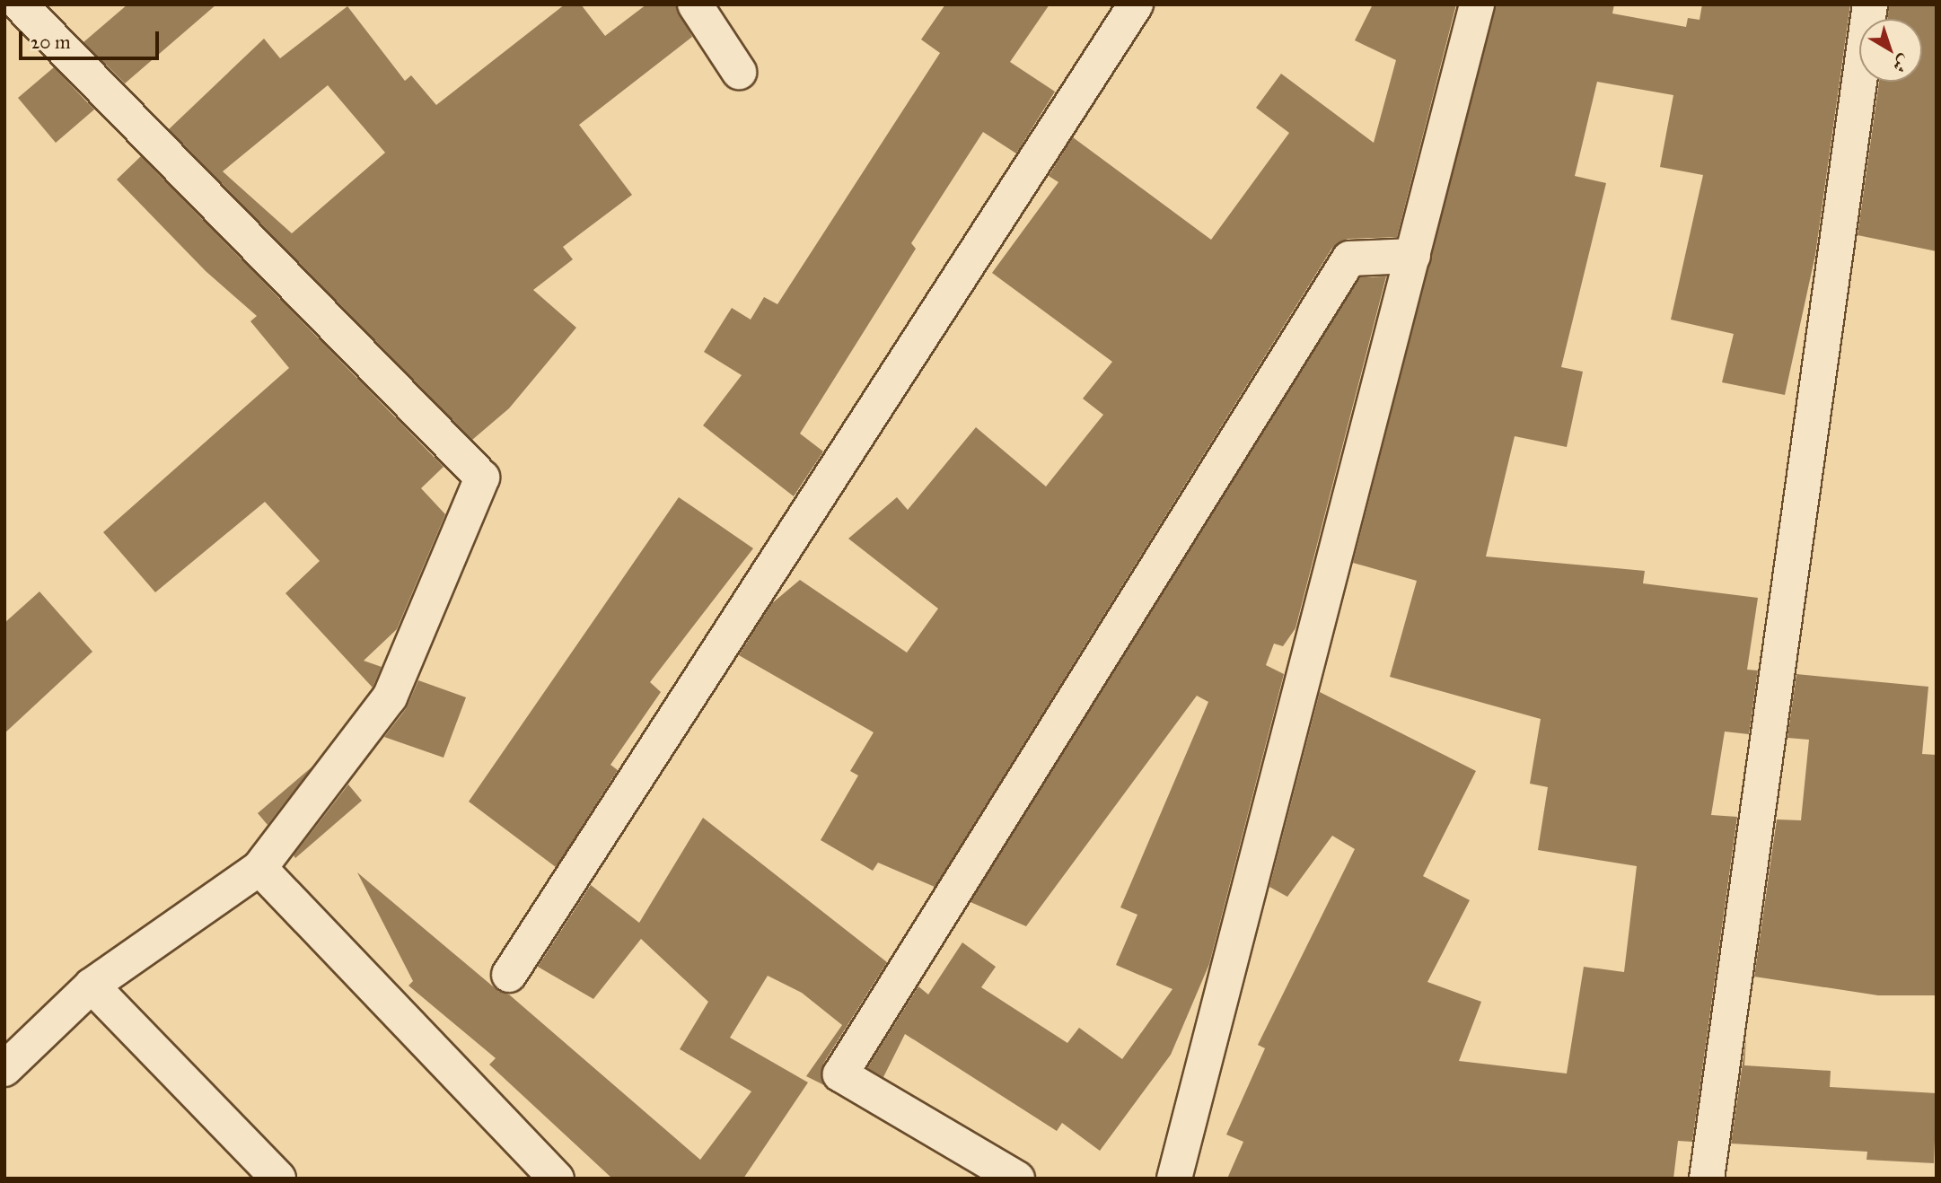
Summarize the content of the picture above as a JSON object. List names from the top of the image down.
{
  "scale_bar": "20 m",
  "north": "bottom right"
}
